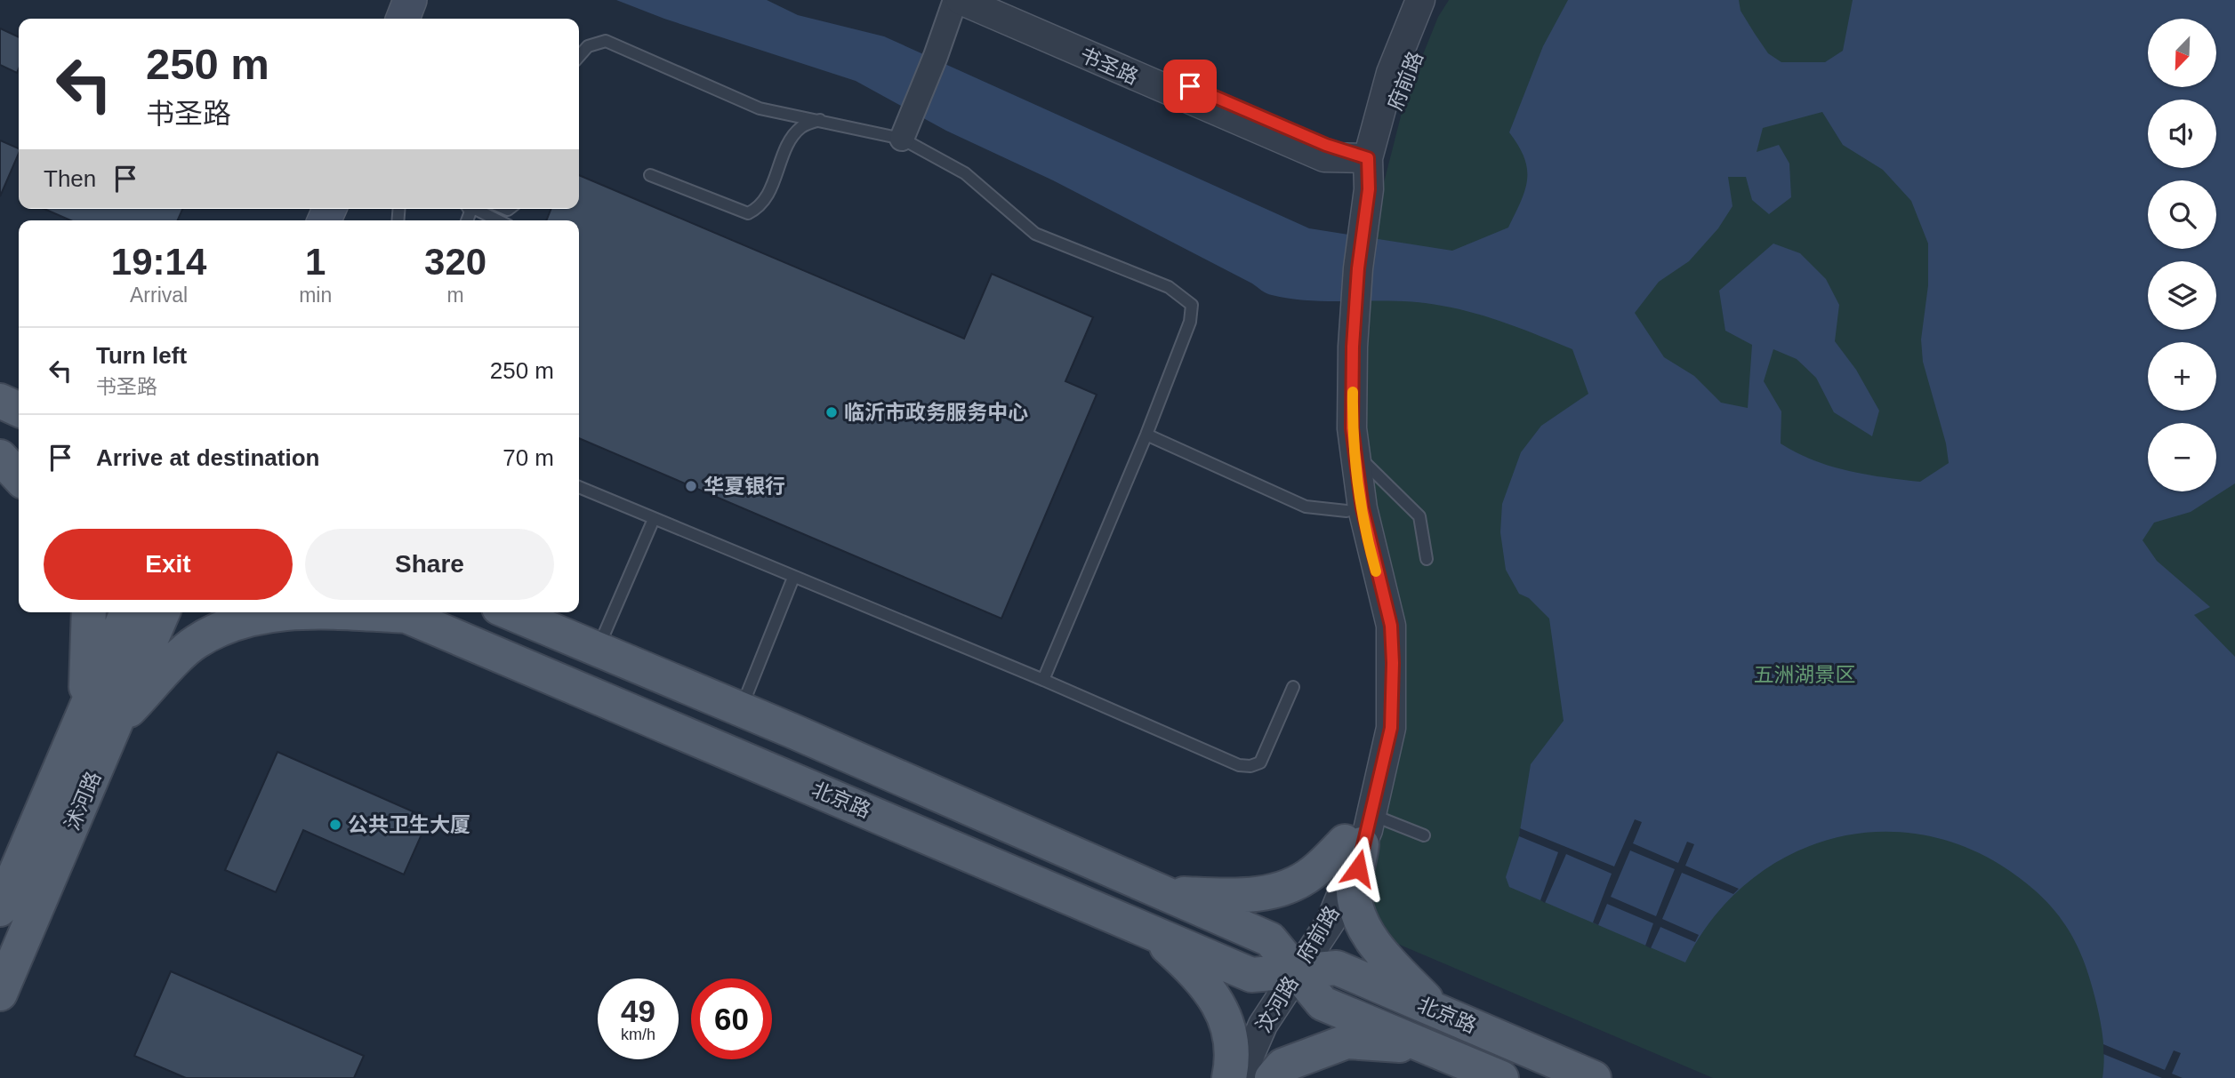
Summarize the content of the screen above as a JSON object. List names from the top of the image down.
{
  "streets": {
    "main road": ["北京路", "沭河路"],
    "street": ["书圣路", "府前路", "汶河路"]
  },
  "crossings": [
    ["书圣路", "府前路"],
    ["府前路", "北京路"],
    ["府前路", "汶河路"],
    ["北京路", "汶河路"]
  ],
  "parks": ["五洲湖景区"],
  "places": ["临沂市政务服务中心", "华夏银行", "公共卫生大厦"],
  "north": "bottom left",
  "page": {
    "map_buttons": ["+", "−"],
    "turn": ["250 m", "书圣路"],
    "then": "Then",
    "eta": [
      "19:14",
      "Arrival",
      "1",
      "min",
      "320",
      "m"
    ],
    "list": [
      {
        "name": "Turn left",
        "note": "书圣路",
        "value": "250 m"
      },
      {
        "name": "Arrive at destination",
        "value": "70 m"
      }
    ],
    "buttons": ["Exit", "Share"],
    "speed": "49 km/h",
    "limit": "60"
  }
}
